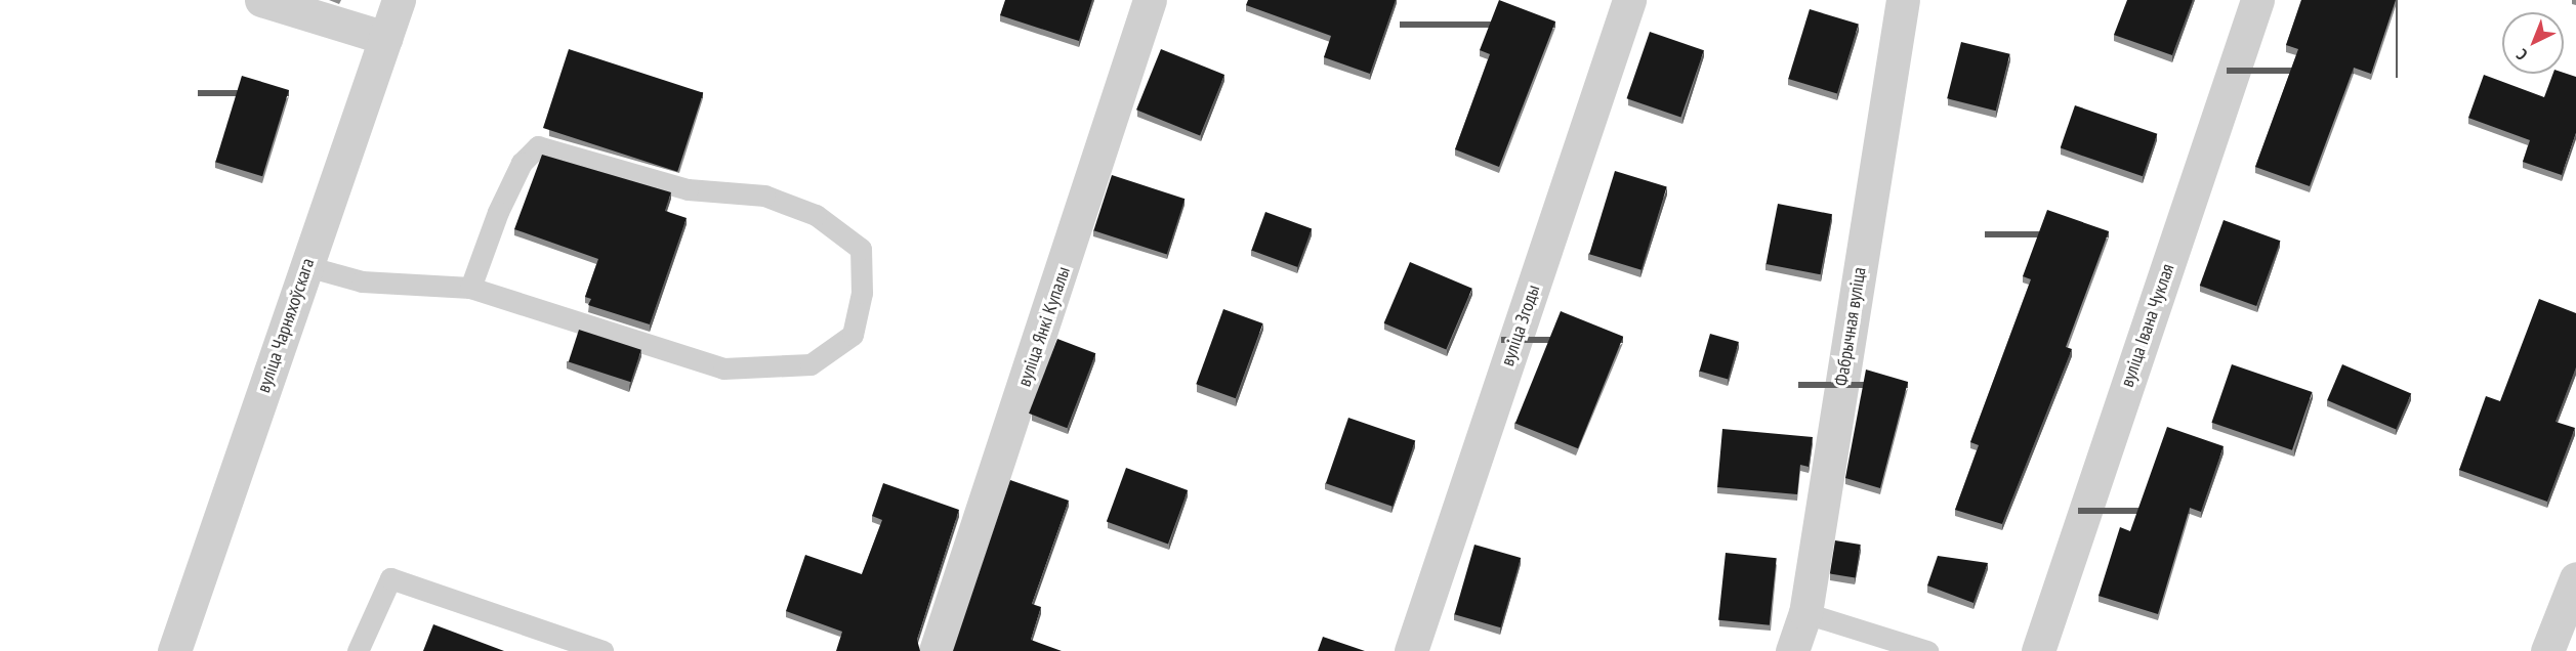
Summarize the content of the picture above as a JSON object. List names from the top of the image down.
{
  "streets": {
    "street": [
      "вуліца Чарняхоўскага",
      "вуліца Згоды",
      "вуліца Івана Чуклая",
      "вуліца Янкі Купалы",
      "Фабрычная вуліца"
    ]
  },
  "north": "bottom left"
}
